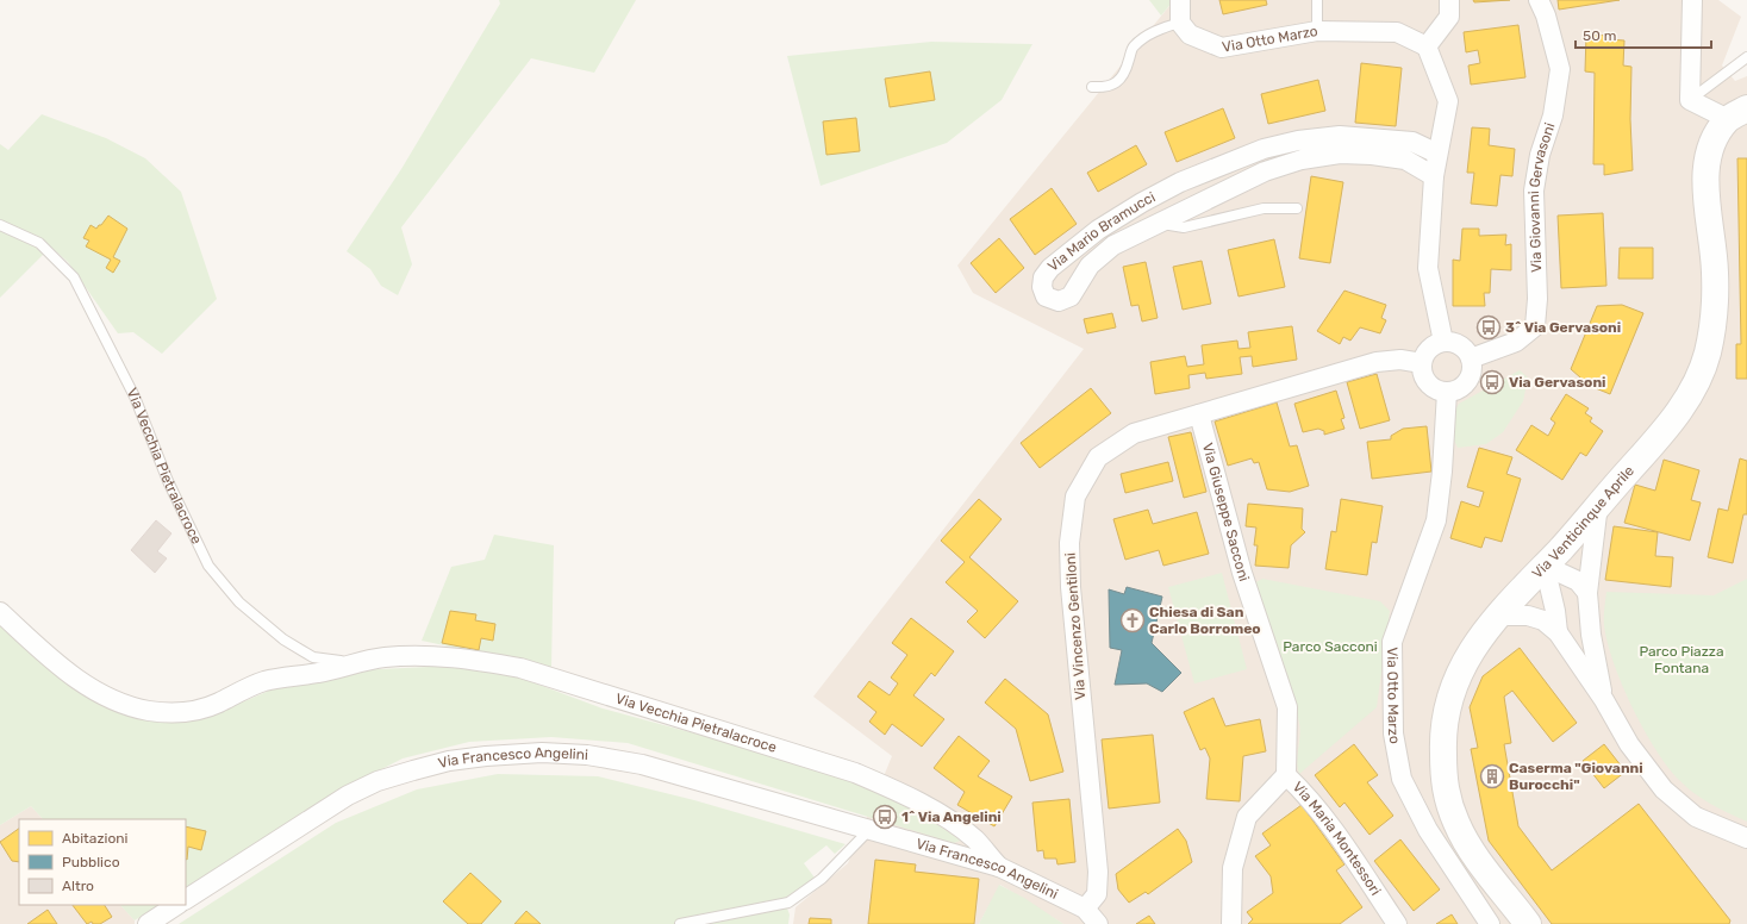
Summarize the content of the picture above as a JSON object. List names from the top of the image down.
{
  "streets": {
    "street": [
      "Via Otto Marzo",
      "Via Giovanni Gervasoni",
      "Via Mario Bramucci",
      "Via Vecchia Pietralacroce",
      "Via Giuseppe Sacconi",
      "Via Venticinque Aprile",
      "Via Vincenzo Gentiloni",
      "Via Francesco Angelini",
      "Via Maria Montessori"
    ]
  },
  "crossings": [
    ["Via Otto Marzo", "Via Giovanni Gervasoni"],
    ["Via Otto Marzo", "Via Vincenzo Gentiloni"],
    ["Via Giovanni Gervasoni", "Via Vincenzo Gentiloni"],
    ["Via Vecchia Pietralacroce", "Via Francesco Angelini"],
    ["Via Giuseppe Sacconi", "Via Vincenzo Gentiloni"],
    ["Via Giuseppe Sacconi", "Via Maria Montessori"],
    ["Via Vincenzo Gentiloni", "Via Francesco Angelini"]
  ],
  "parks": ["Parco Sacconi", "Parco Piazza Fontana"],
  "places": {
    "bus stop": ["3^ Via Gervasoni", "Via Gervasoni", "1^ Via Angelini"],
    "church": ["Chiesa di San Carlo Borromeo"],
    "building": ["Caserma \"Giovanni Burocchi\""]
  },
  "legend": ["Abitazioni", "Pubblico", "Altro"],
  "scale_bar": "50 m"
}
